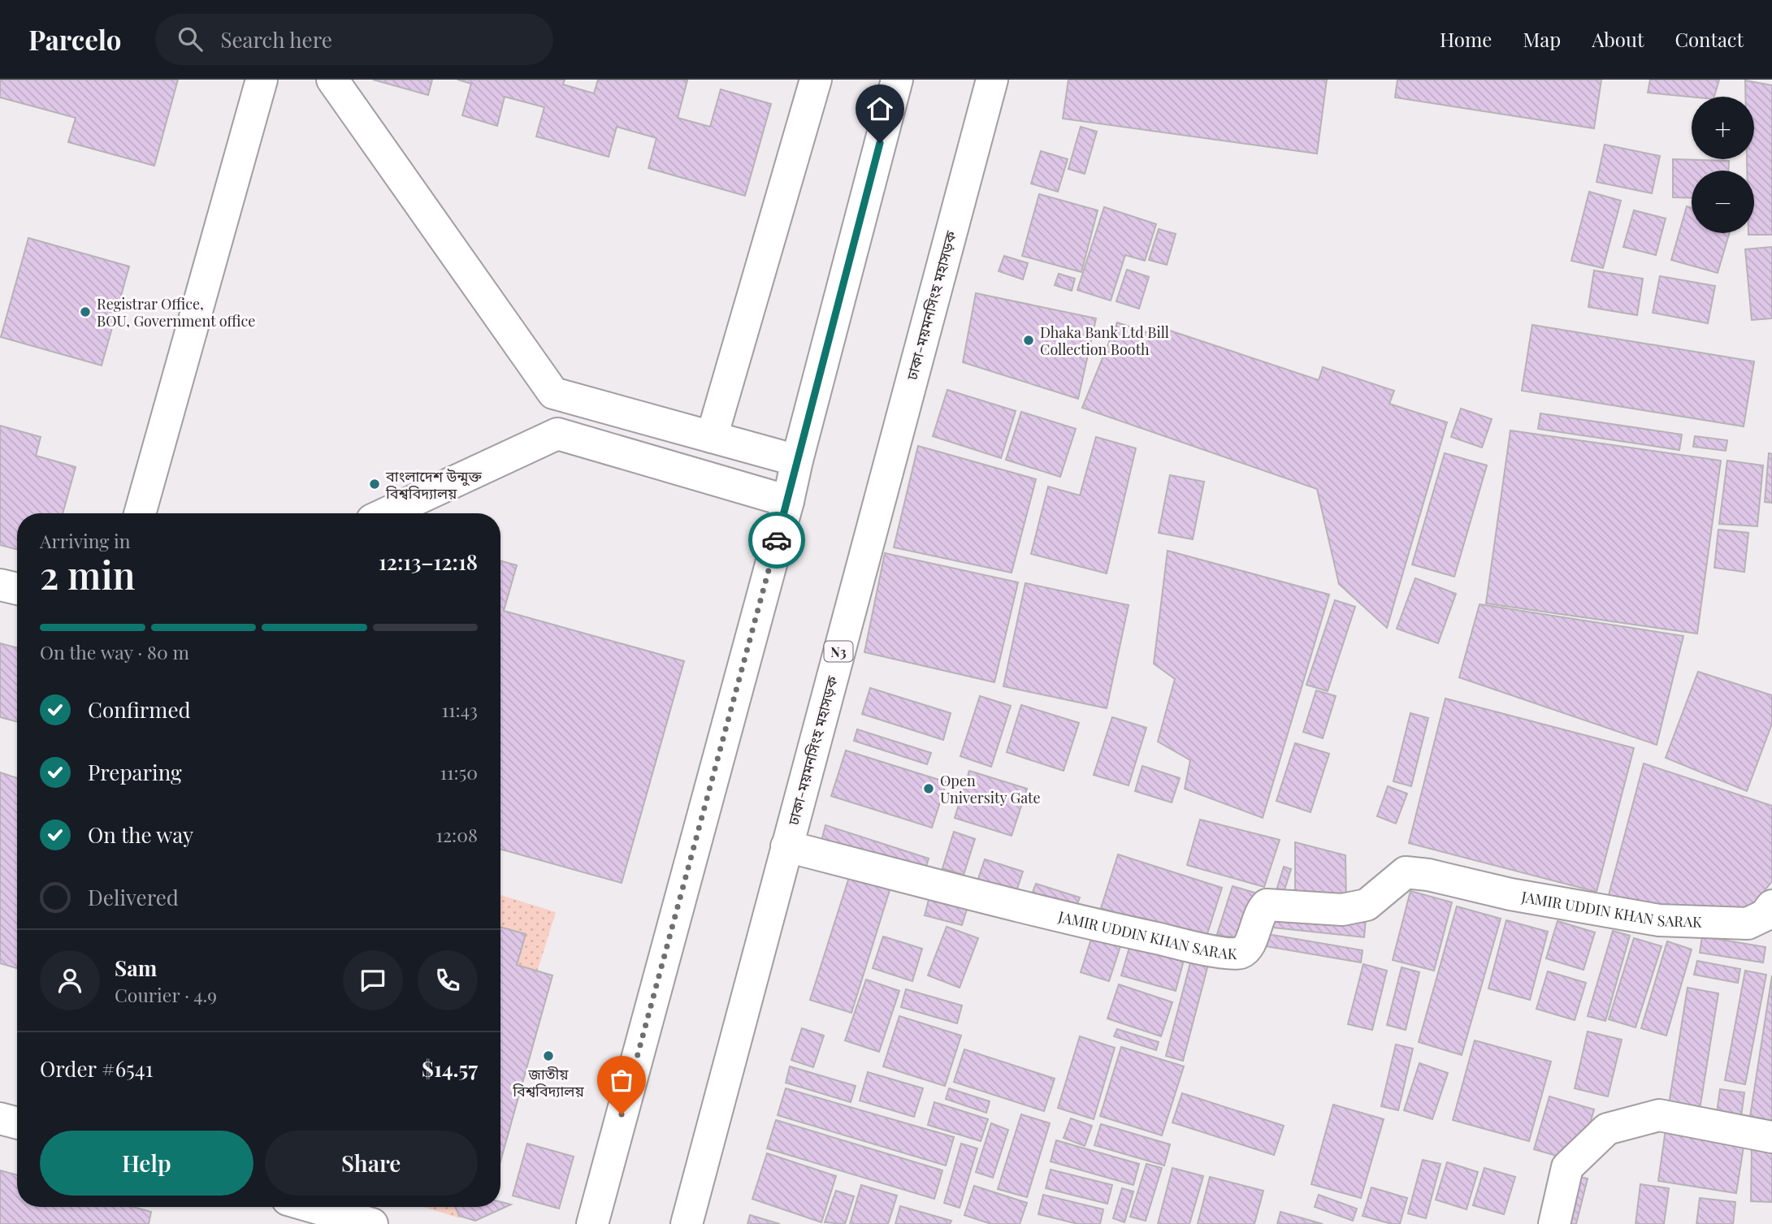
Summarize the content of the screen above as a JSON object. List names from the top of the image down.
{
  "streets": {
    "main road": ["ঢাকা-ময়মনসিংহ মহাসড়ক", "N3", "JAMIR UDDIN KHAN SARAK"]
  },
  "crossings": [
    ["ঢাকা-ময়মনসিংহ মহাসড়ক", "JAMIR UDDIN KHAN SARAK"]
  ],
  "places": [
    "Registrar Office, BOU, Government office",
    "Dhaka Bank Ltd Bill Collection Booth",
    "বাংলাদেশ উন্মুক্ত বিশ্ববিদ্যালয়",
    "Open University Gate",
    "জাতীয় বিশ্ববিদ্যালয়"
  ],
  "page": {
    "header": "Parcelo",
    "search": "Search here",
    "nav": [
      "Home",
      "Map",
      "About",
      "Contact"
    ],
    "map_buttons": ["+", "−"],
    "heading": ["2 min", "Arriving in", "12:13–12:18"],
    "panel": [
      "Sam",
      "Courier · 4.9",
      "Order #6541",
      "$14.57"
    ],
    "bar": "On the way · 80 m",
    "list": [
      ["Confirmed", "11:43"],
      ["Preparing", "11:50"],
      ["On the way", "12:08"],
      "Delivered"
    ],
    "buttons": ["Help", "Share"]
  }
}
